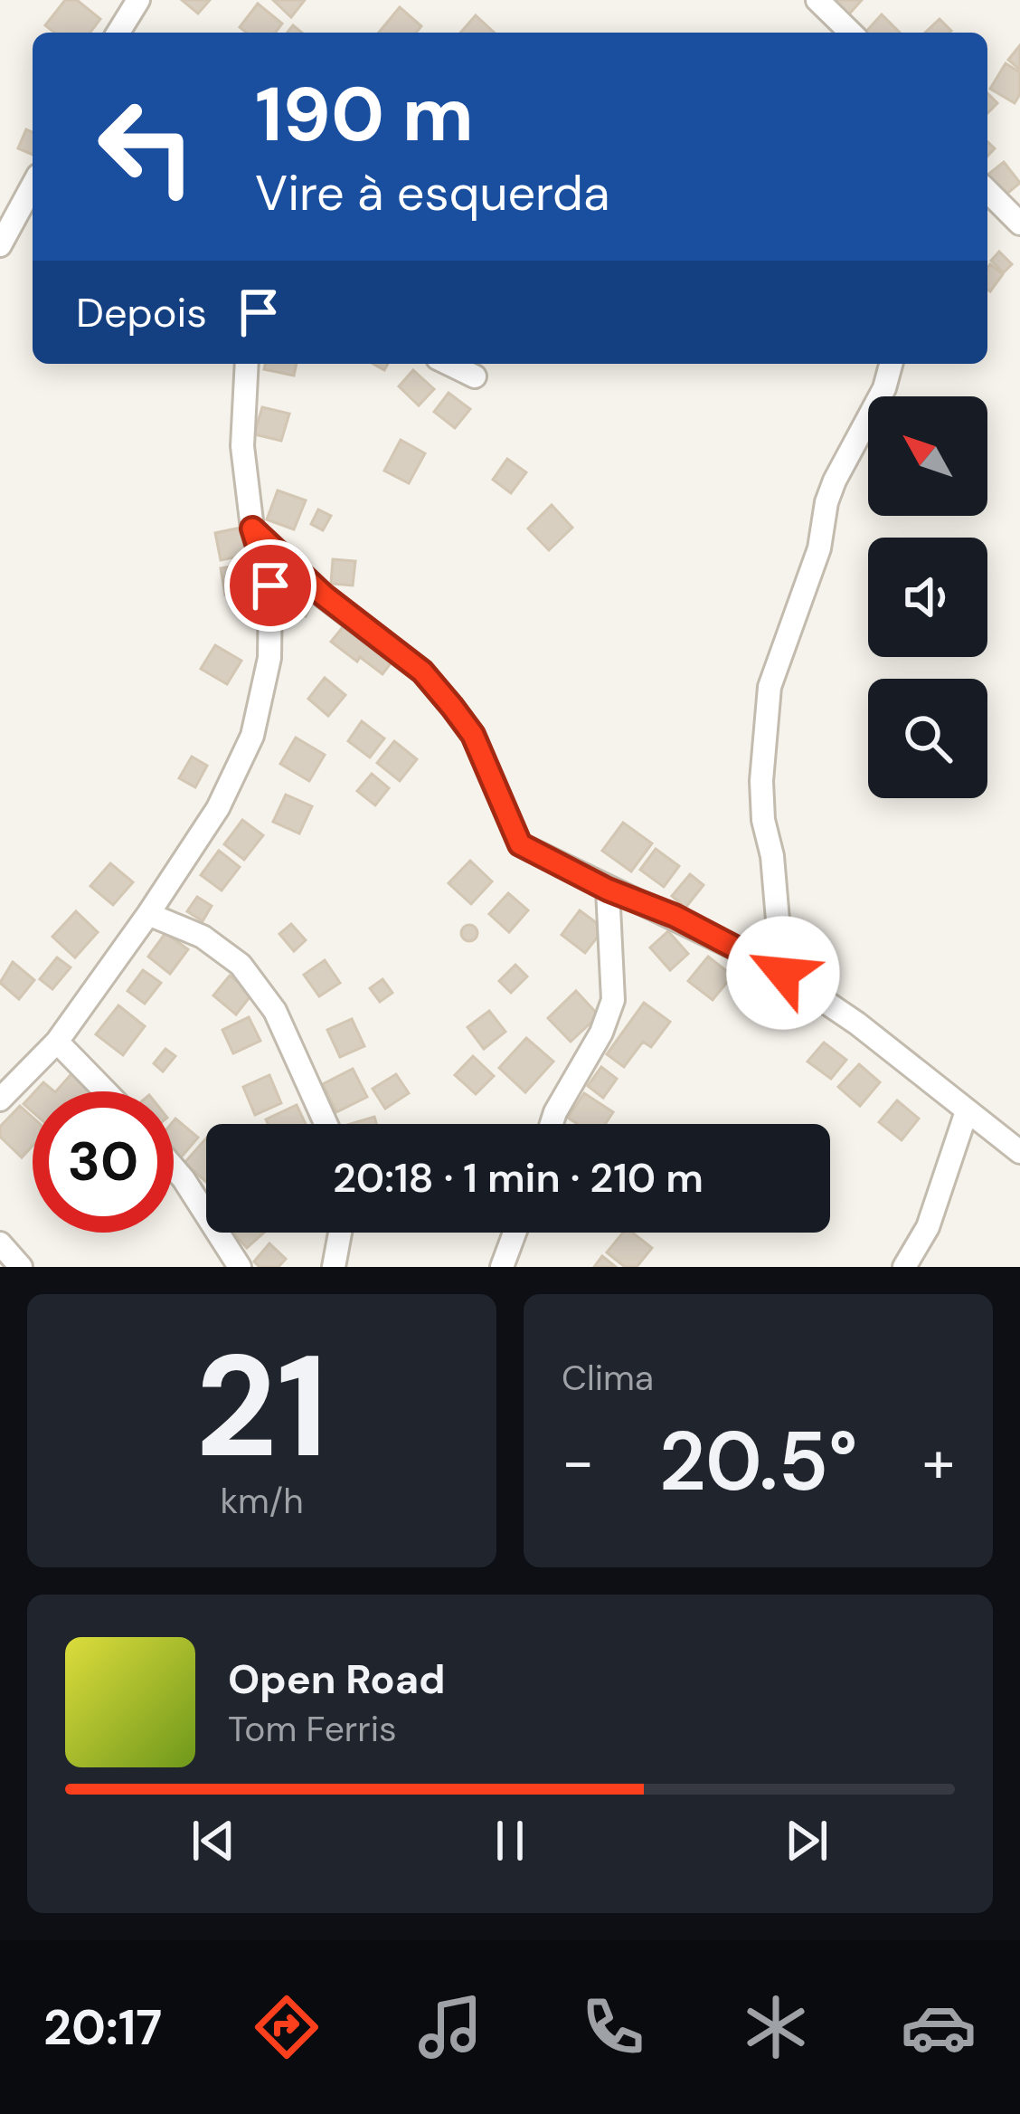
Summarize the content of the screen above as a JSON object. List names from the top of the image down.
{
  "north": "top left",
  "page": {
    "turn": ["190 m", "Vire à esquerda"],
    "then": "Depois",
    "limit": "30",
    "trip": "20:18 · 1 min · 210 m",
    "tile": [
      ["21", "km/h"],
      "Clima"
    ],
    "heat": ["−", "20.5°", "+"],
    "song": ["Open Road", "Tom Ferris"],
    "tabs": "20:17"
  }
}
